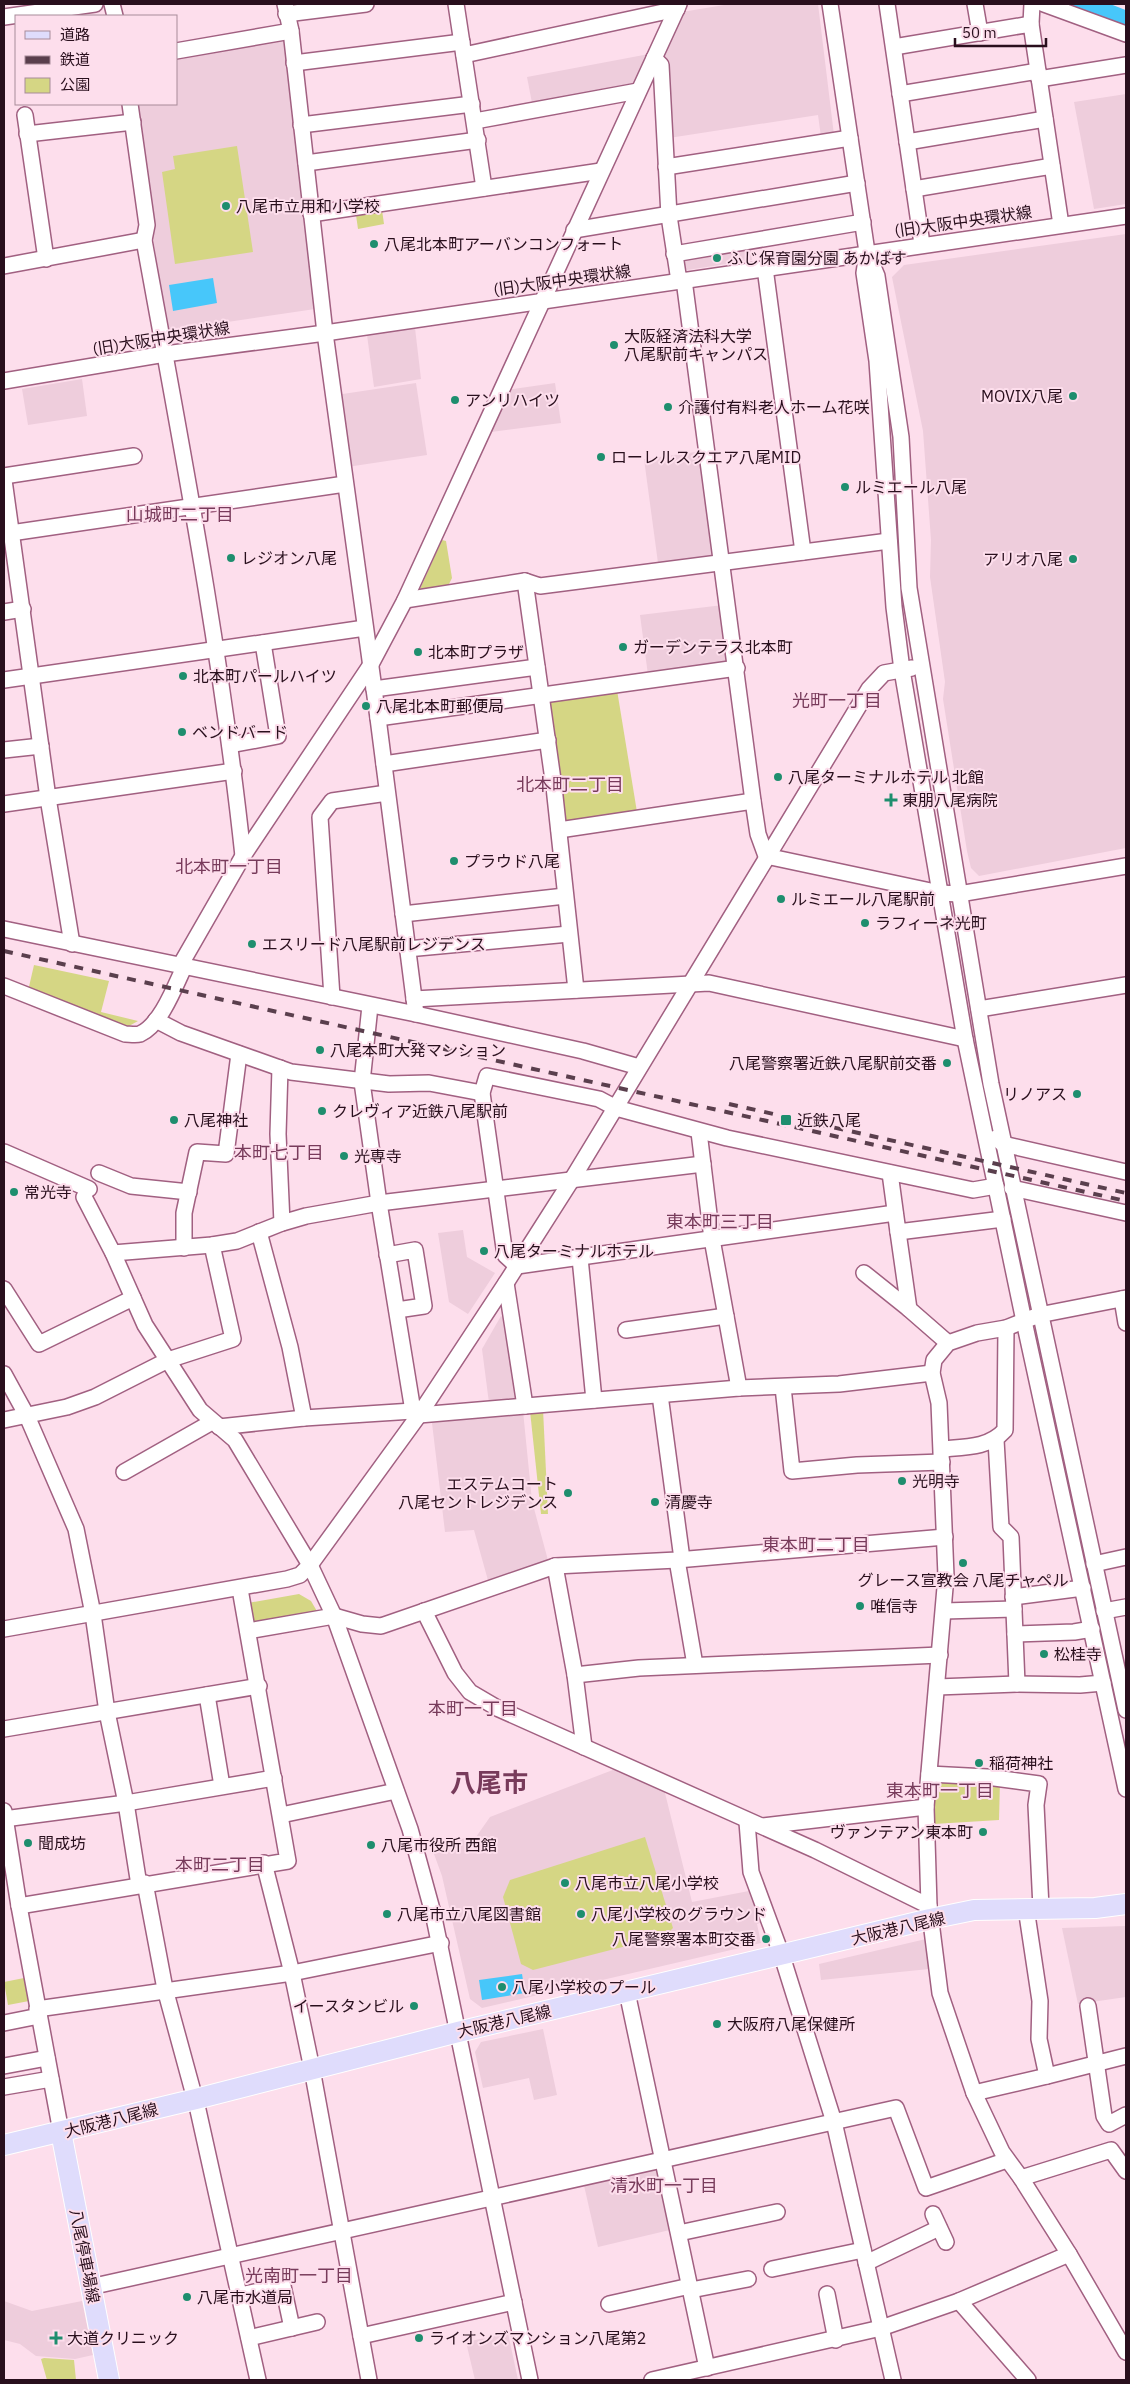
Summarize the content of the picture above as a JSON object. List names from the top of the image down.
{
  "streets": {
    "main road": ["大阪港八尾線", "八尾停車場線"],
    "street": ["(旧)大阪中央環状線"]
  },
  "crossings": [
    ["大阪港八尾線", "八尾停車場線"]
  ],
  "districts": [
    "山城町二丁目",
    "光町一丁目",
    "北本町二丁目",
    "北本町一丁目",
    "本町七丁目",
    "東本町三丁目",
    "東本町二丁目",
    "本町一丁目",
    "八尾市",
    "東本町一丁目",
    "本町二丁目",
    "清水町一丁目",
    "光南町一丁目"
  ],
  "places": {
    "other": [
      "八尾市立用和小学校",
      "八尾北本町アーバンコンフォート",
      "ふじ保育園分園 あかばす",
      "大阪経済法科大学 八尾駅前キャンパス",
      "MOVIX八尾",
      "アンリハイツ",
      "介護付有料老人ホーム花咲",
      "ローレルスクエア八尾MID",
      "ルミエール八尾",
      "レジオン八尾",
      "アリオ八尾",
      "ガーデンテラス北本町",
      "北本町プラザ",
      "北本町パールハイツ",
      "八尾北本町郵便局",
      "ベンドバード",
      "八尾ターミナルホテル 北館",
      "プラウド八尾",
      "ルミエール八尾駅前",
      "ラフィーネ光町",
      "エスリード八尾駅前レジデンス",
      "八尾本町大発マンション",
      "八尾警察署近鉄八尾駅前交番",
      "リノアス",
      "クレヴィア近鉄八尾駅前",
      "八尾神社",
      "光専寺",
      "常光寺",
      "八尾ターミナルホテル",
      "光明寺",
      "エステムコート 八尾セントレジデンス",
      "清慶寺",
      "グレース宣教会 八尾チャペル",
      "唯信寺",
      "松桂寺",
      "稲荷神社",
      "ヴァンテアン東本町",
      "聞成坊",
      "八尾市役所 西館",
      "八尾市立八尾小学校",
      "八尾市立八尾図書館",
      "八尾小学校のグラウンド",
      "八尾警察署本町交番",
      "八尾小学校のプール",
      "イースタンビル",
      "大阪府八尾保健所",
      "八尾市水道局",
      "ライオンズマンション八尾第2"
    ],
    "health": ["東朋八尾病院", "大道クリニック"],
    "transit": ["近鉄八尾"]
  },
  "legend": ["道路", "鉄道", "公園"],
  "scale_bar": "50 m"
}
